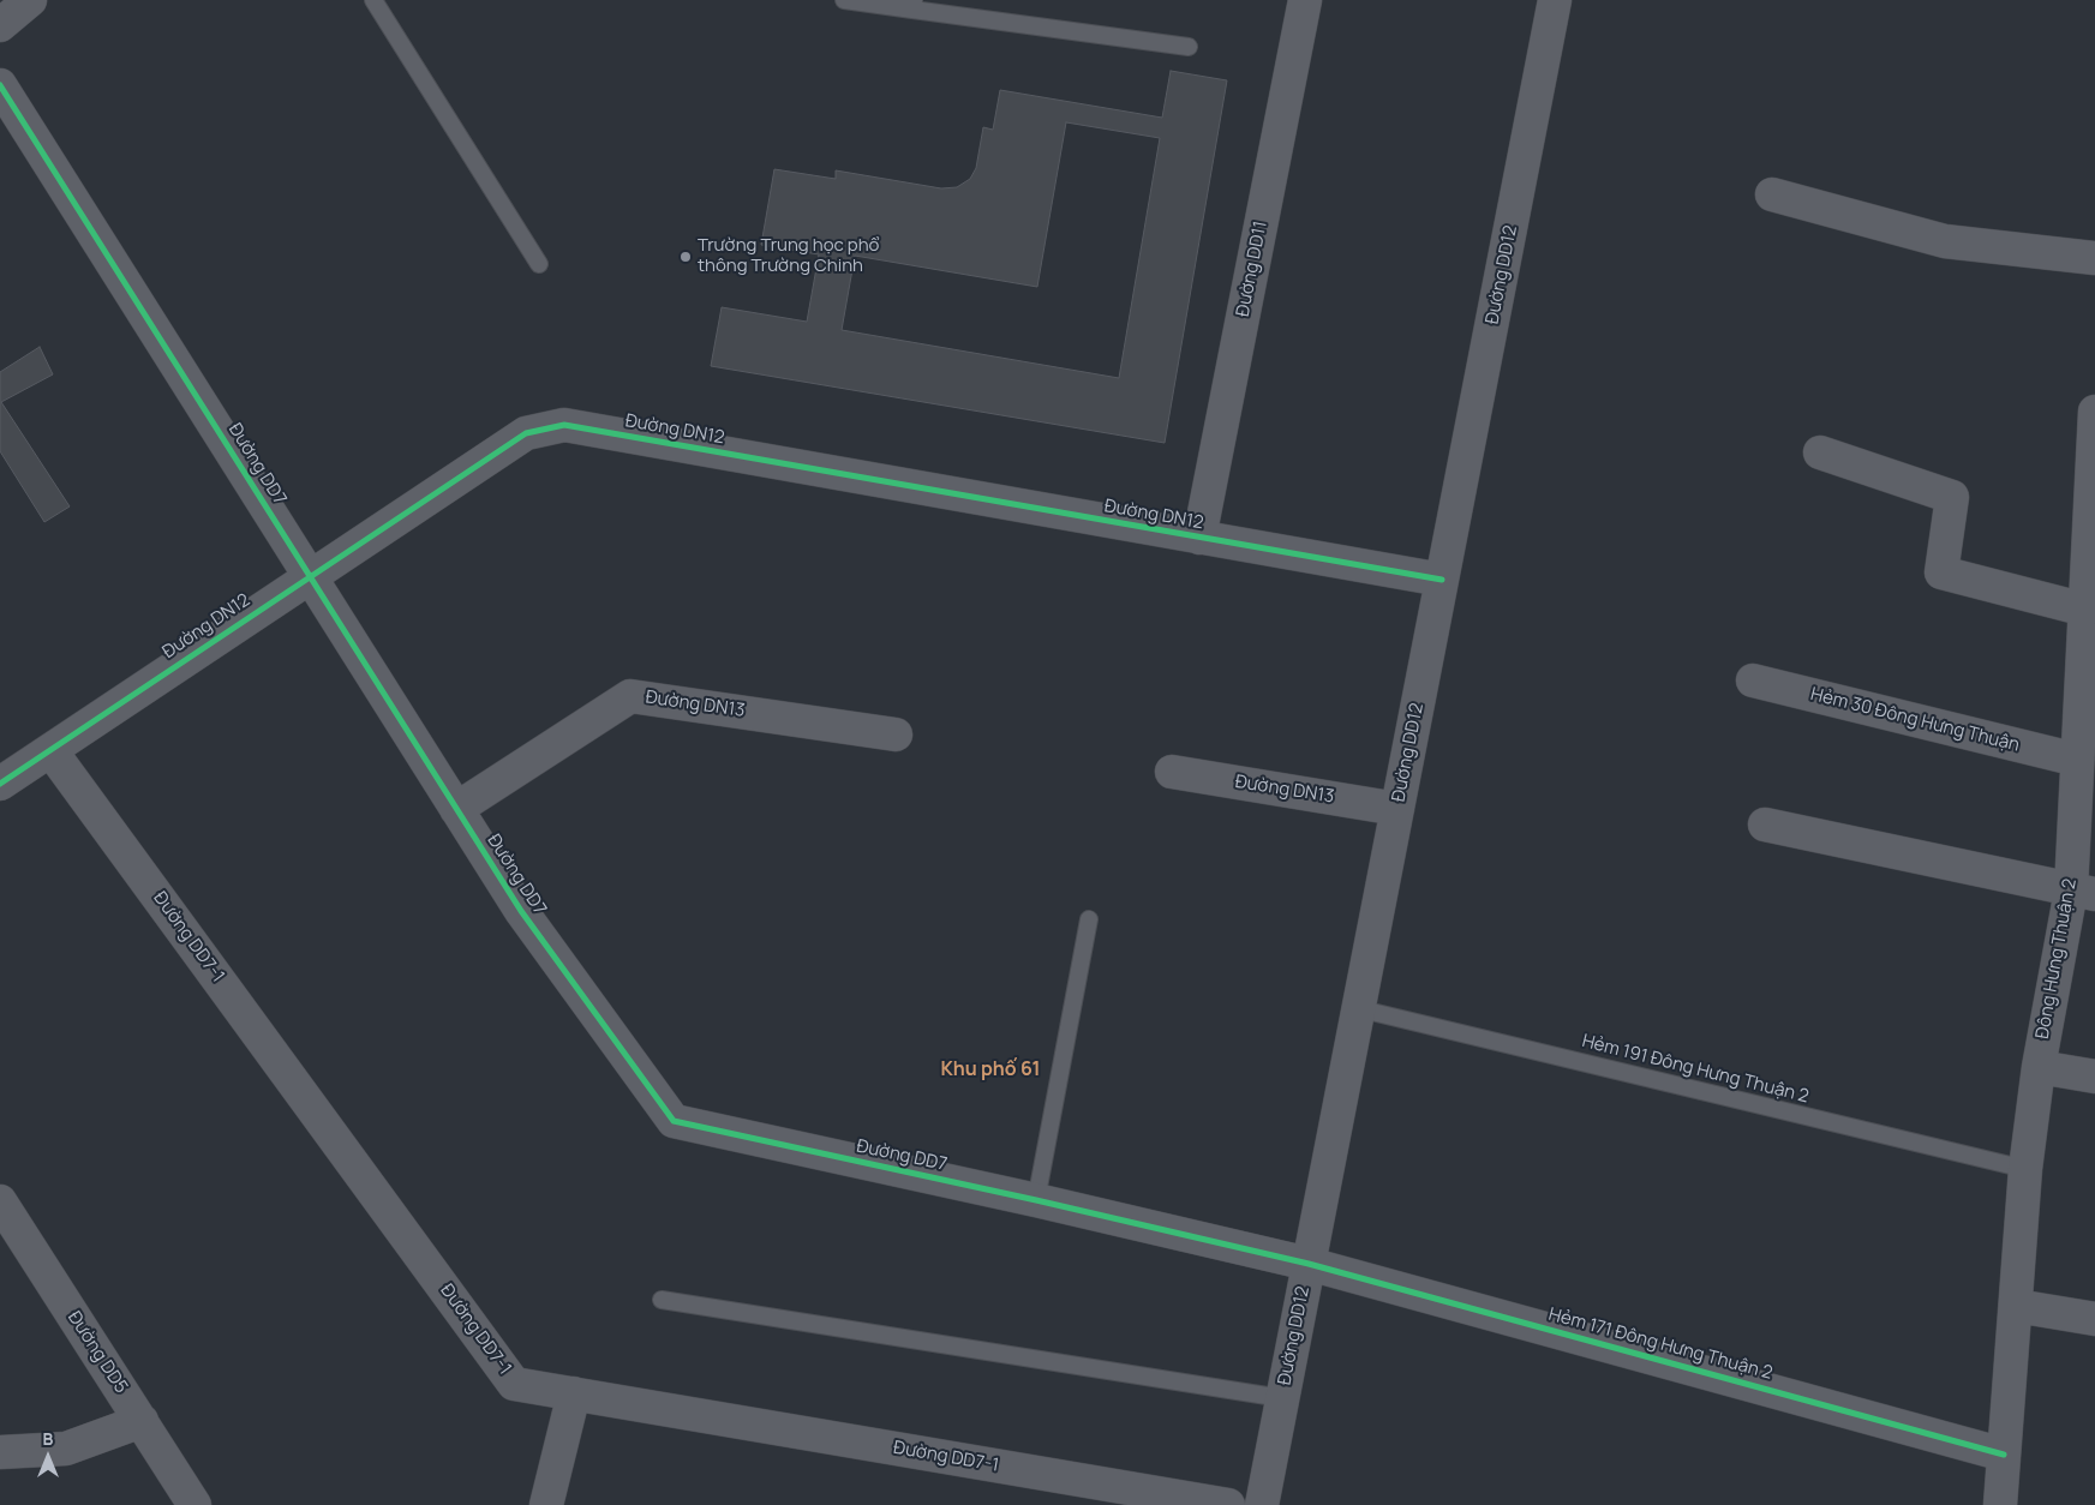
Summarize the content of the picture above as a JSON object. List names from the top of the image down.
{
  "streets": {
    "street": [
      "Đường DD11",
      "Đường DD12",
      "Đường DN12",
      "Đường DD7",
      "Đường DN13",
      "Hẻm 30 Đông Hưng Thuận",
      "Đường DD7-1",
      "Đông Hưng Thuận 2",
      "Hẻm 171 Đông Hưng Thuận 2",
      "Đường DD5"
    ],
    "lane": ["Hẻm 191 Đông Hưng Thuận 2"]
  },
  "crossings": [
    ["Đường DD11", "Đường DN12"],
    ["Đường DD12", "Đường DN12"],
    ["Đường DD12", "Đường DD7"],
    ["Đường DD12", "Đường DN13"],
    ["Đường DD12", "Hẻm 191 Đông Hưng Thuận 2"],
    ["Đường DD12", "Hẻm 171 Đông Hưng Thuận 2"],
    ["Đường DN12", "Đường DD7"],
    ["Đường DN12", "Đường DD7-1"],
    ["Đường DD7", "Đường DN13"],
    ["Đường DD7", "Hẻm 171 Đông Hưng Thuận 2"],
    ["Hẻm 30 Đông Hưng Thuận", "Đông Hưng Thuận 2"],
    ["Đông Hưng Thuận 2", "Hẻm 191 Đông Hưng Thuận 2"],
    ["Đông Hưng Thuận 2", "Hẻm 171 Đông Hưng Thuận 2"]
  ],
  "districts": ["Khu phố 61"],
  "places": ["Trường Trung học phổ thông Trường Chinh"],
  "north": "top"
}
